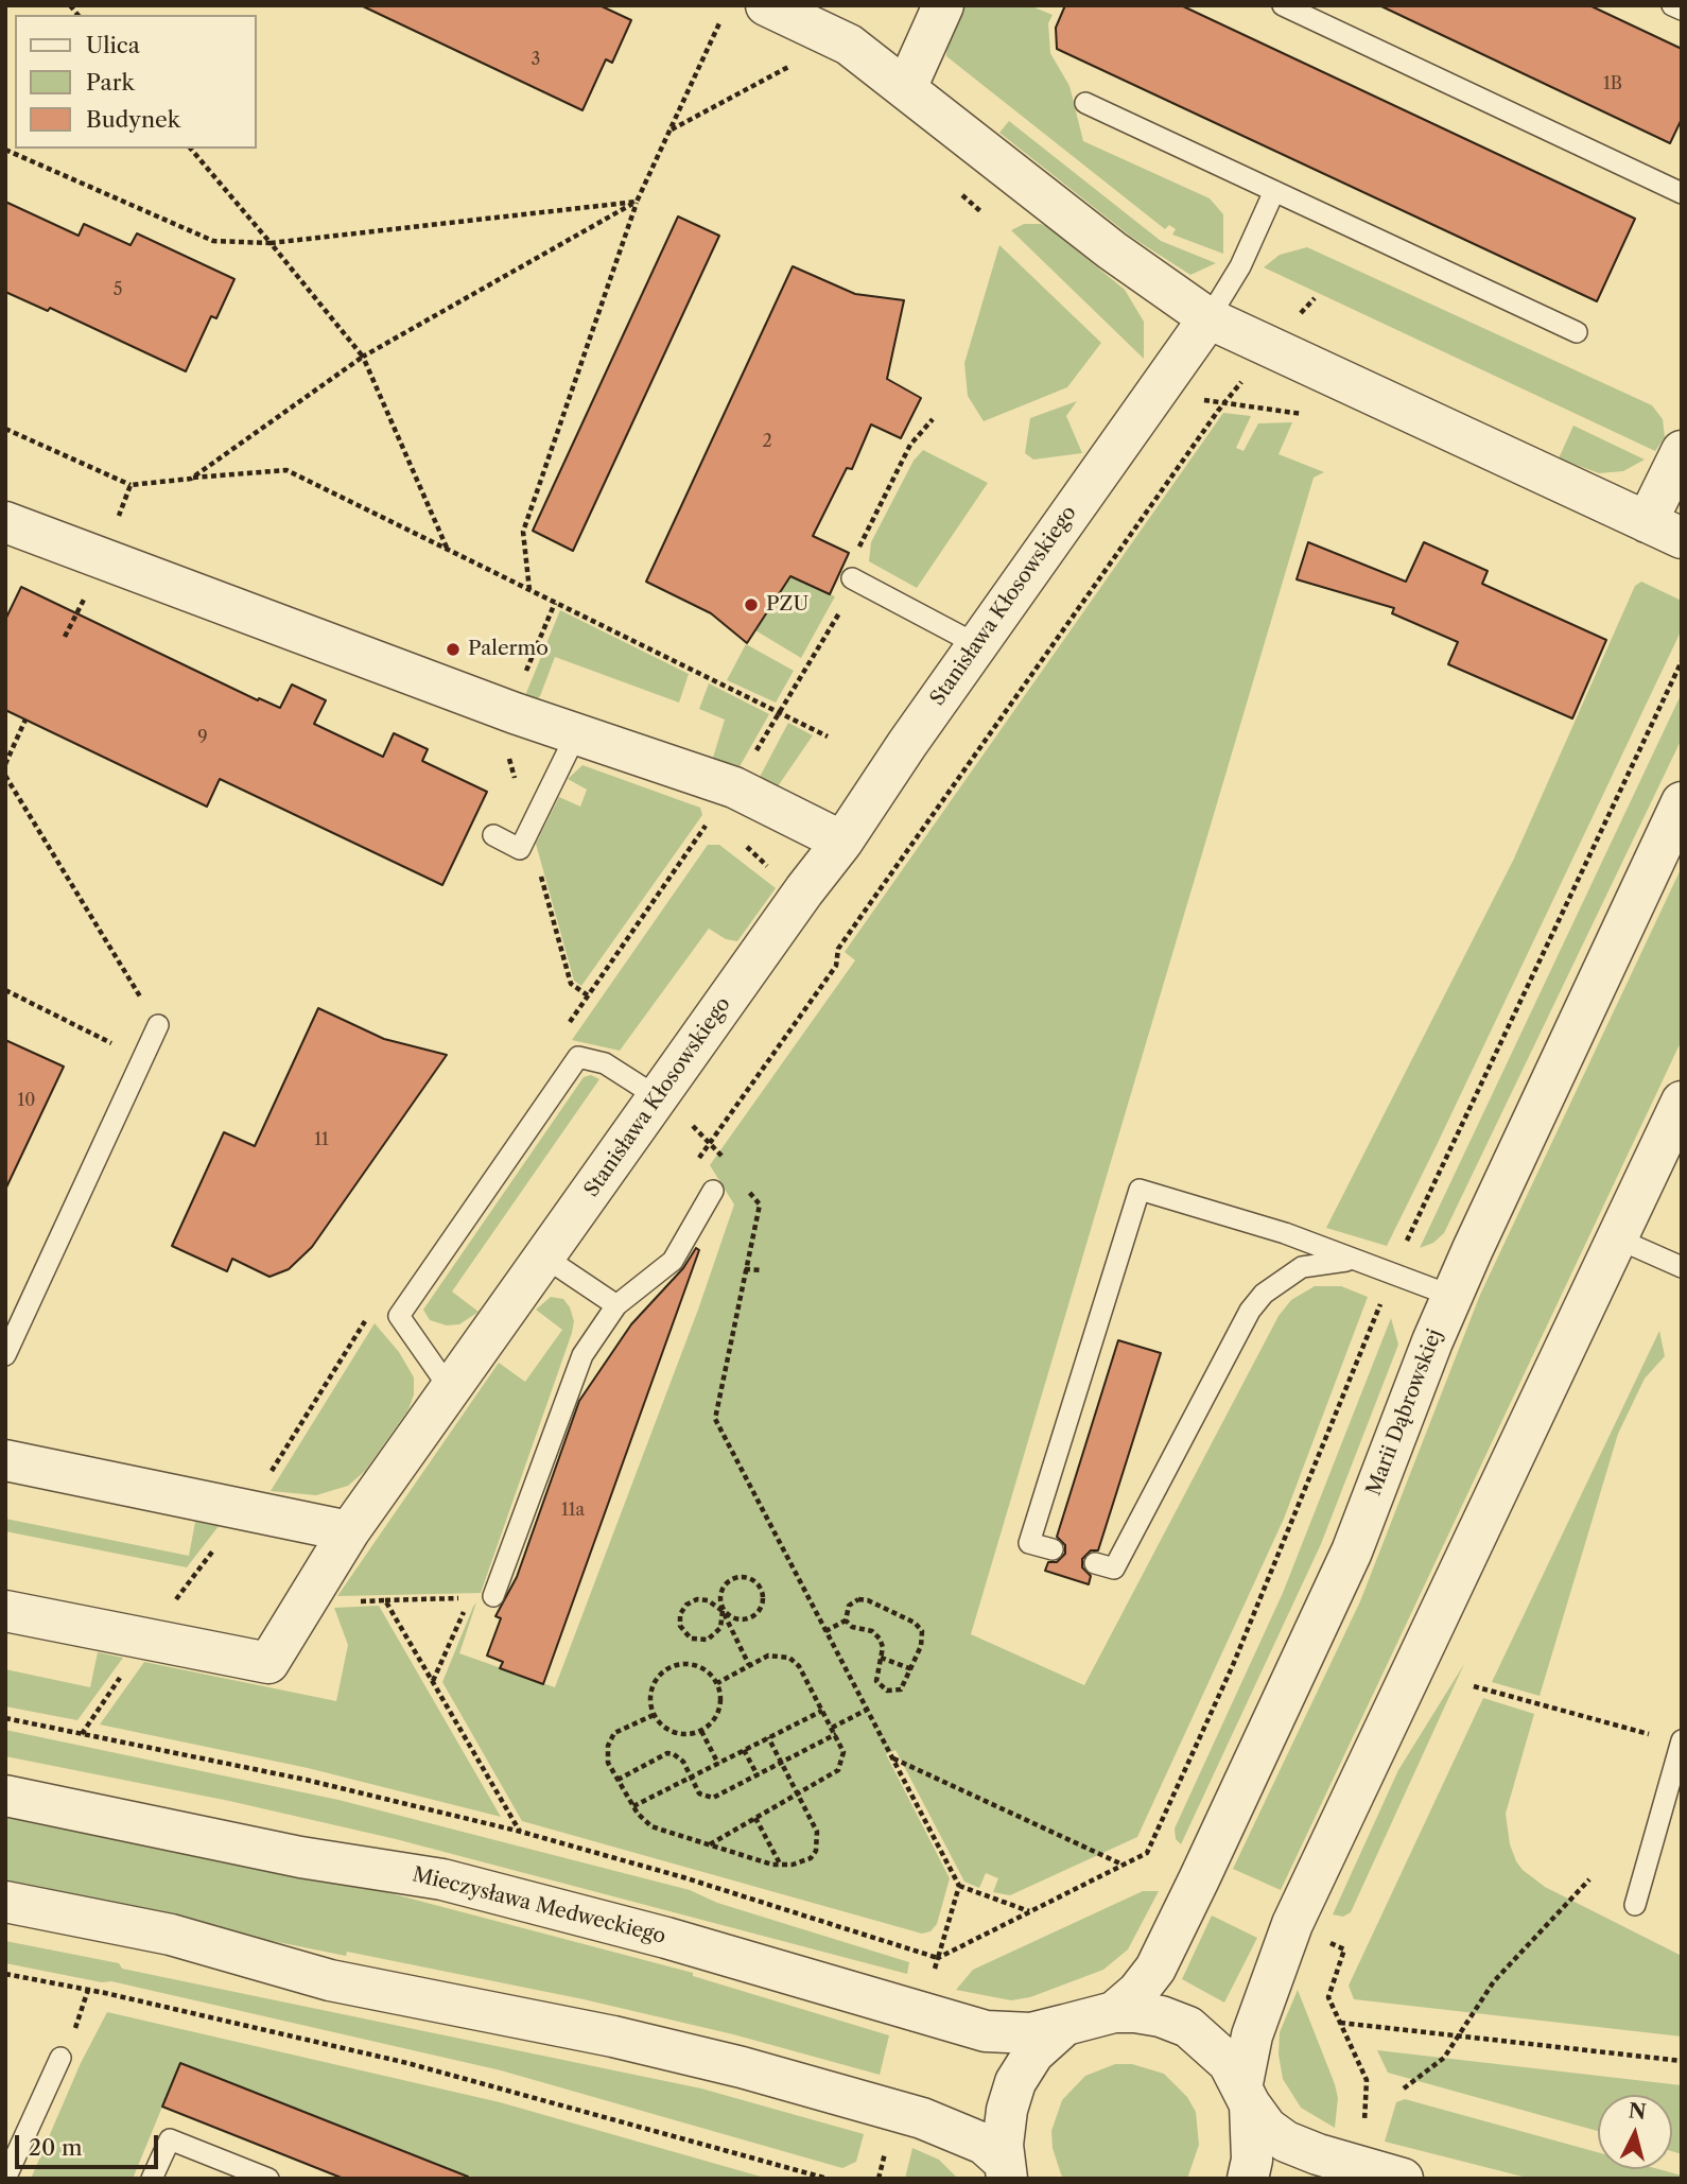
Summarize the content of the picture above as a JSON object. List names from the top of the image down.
{
  "streets": {
    "street": ["Stanisława Kłosowskiego", "Marii Dąbrowskiej", "Mieczysława Medweckiego"]
  },
  "crossings": [
    ["Marii Dąbrowskiej", "Mieczysława Medweckiego"]
  ],
  "places": ["PZU", "Palermo"],
  "house_numbers": [
    "3",
    "1B",
    "5",
    "2",
    "9",
    "10",
    "11",
    "11a"
  ],
  "legend": ["Ulica", "Park", "Budynek"],
  "scale_bar": "20 m",
  "north": "top"
}
